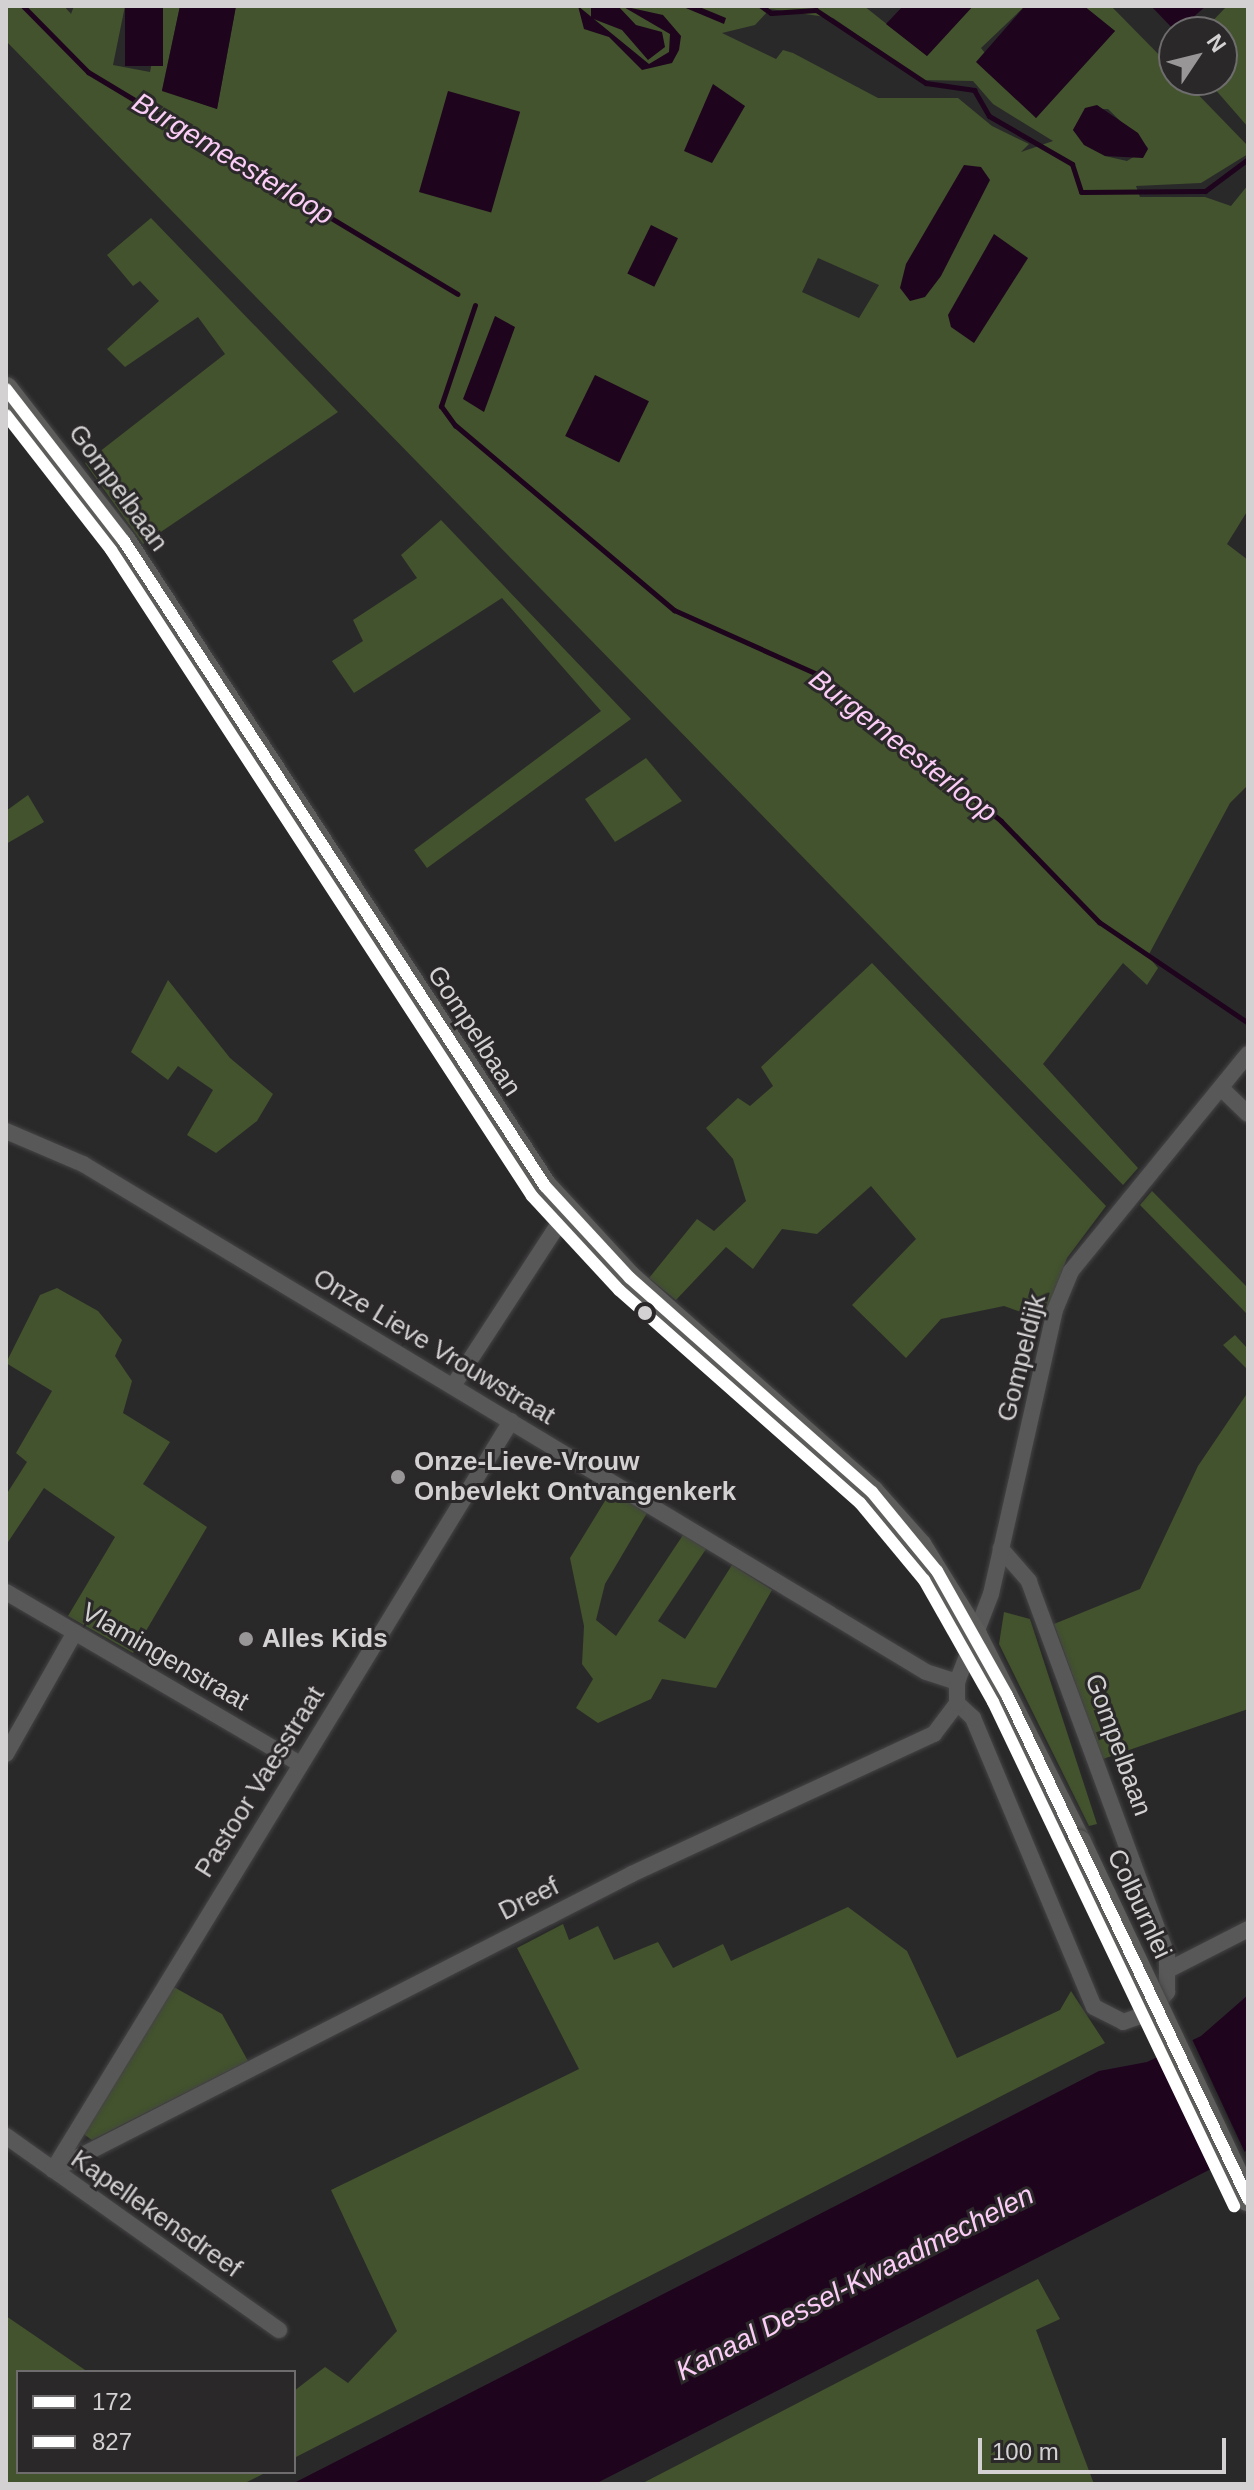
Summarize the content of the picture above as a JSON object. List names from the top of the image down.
{
  "streets": {
    "street": [
      "Gompelbaan",
      "Onze Lieve Vrouwstraat",
      "Gompeldijk",
      "Vlamingenstraat",
      "Pastoor Vaesstraat",
      "Dreef",
      "Colburnlei",
      "Kapellekensdreef"
    ]
  },
  "crossings": [
    ["Gompelbaan", "Gompeldijk"],
    ["Gompelbaan", "Colburnlei"],
    ["Onze Lieve Vrouwstraat", "Pastoor Vaesstraat"],
    ["Gompeldijk", "Colburnlei"],
    ["Vlamingenstraat", "Pastoor Vaesstraat"],
    ["Pastoor Vaesstraat", "Dreef"],
    ["Pastoor Vaesstraat", "Kapellekensdreef"],
    ["Dreef", "Kapellekensdreef"]
  ],
  "water": ["Burgemeesterloop", "Kanaal Dessel-Kwaadmechelen"],
  "places": ["Onze-Lieve-Vrouw Onbevlekt Ontvangenkerk", "Alles Kids"],
  "lines": ["transit line 172", "transit line 827"],
  "legend": ["172", "827"],
  "scale_bar": "100 m",
  "north": "top right"
}
